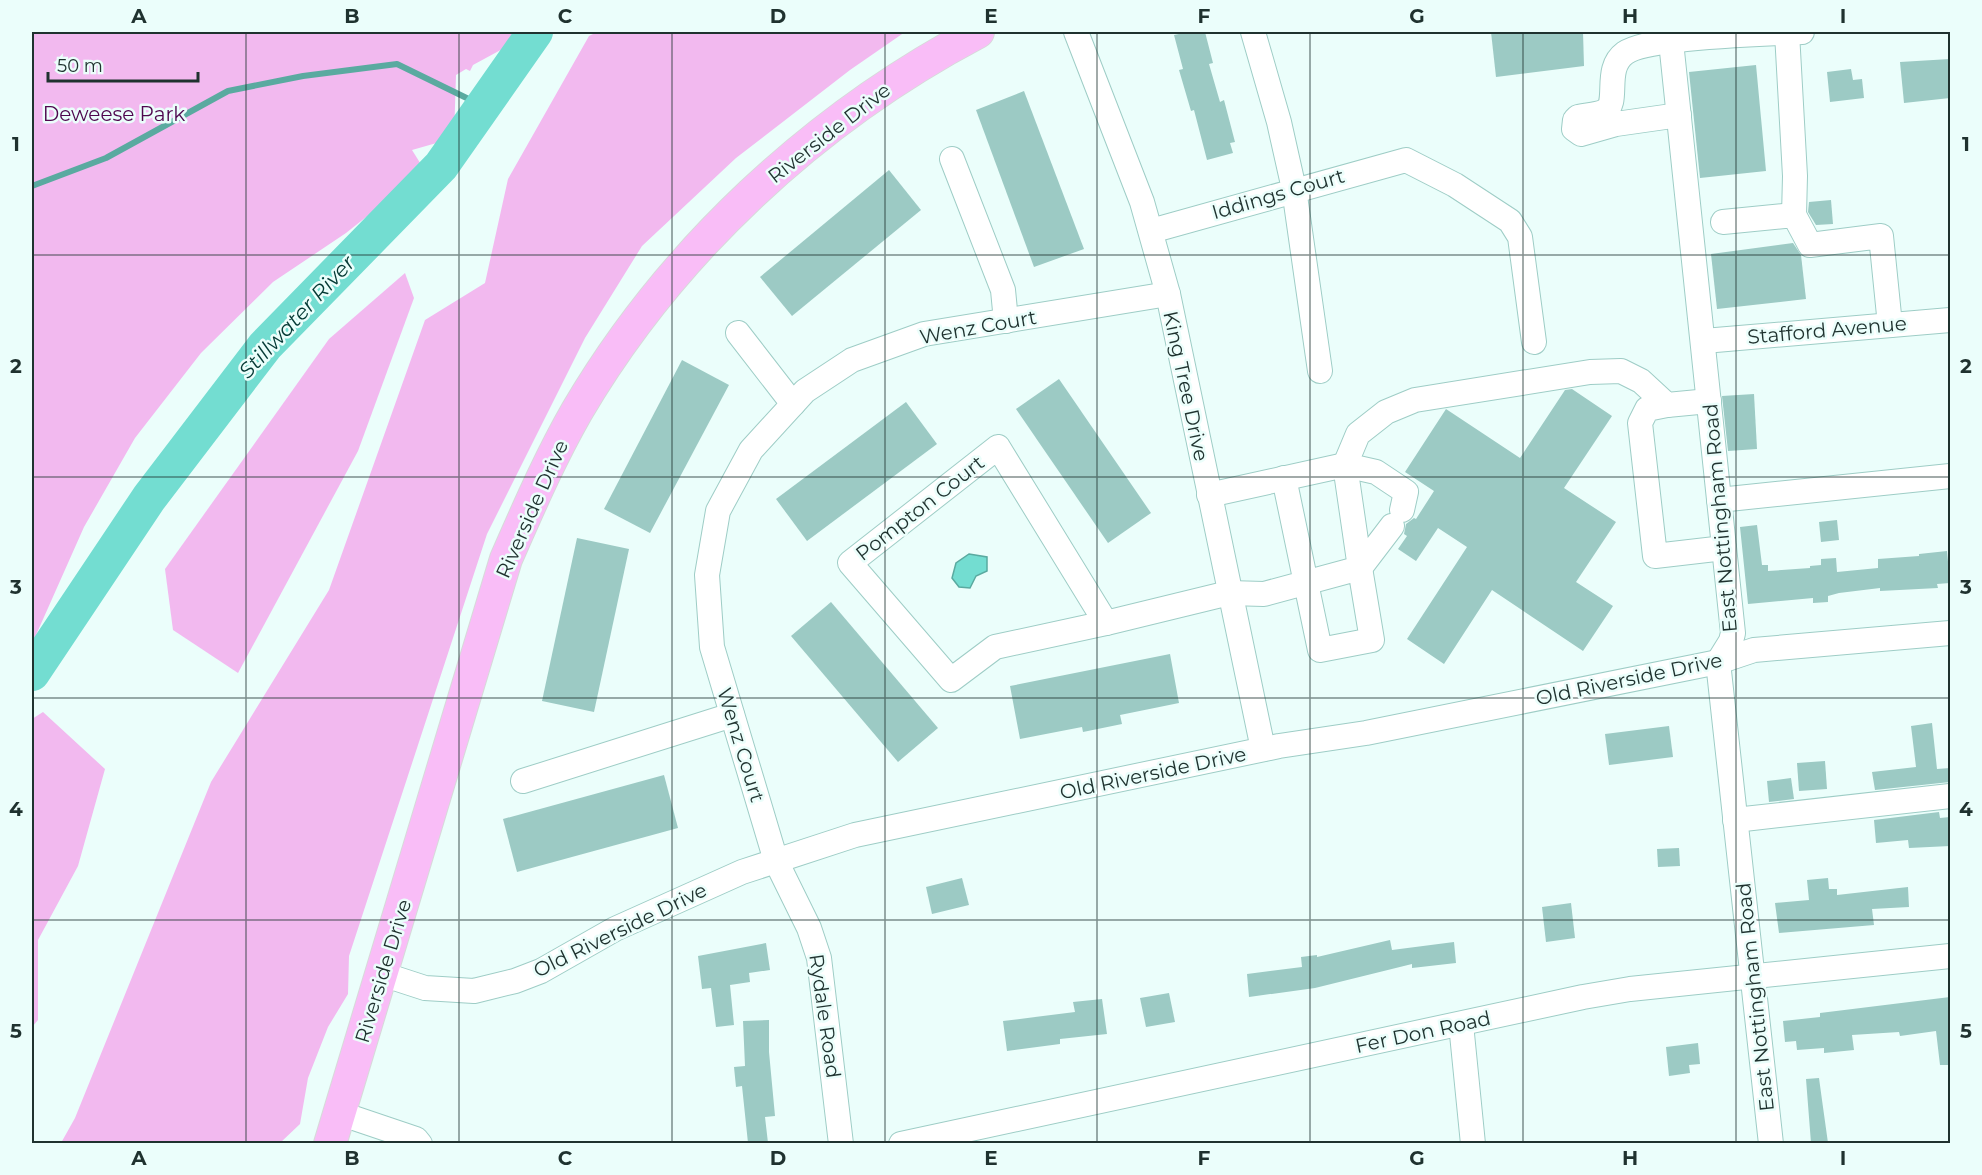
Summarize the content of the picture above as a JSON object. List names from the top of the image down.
{
  "streets": {
    "main road": ["Riverside Drive"],
    "street": [
      "Iddings Court",
      "Wenz Court",
      "Stafford Avenue",
      "King Tree Drive",
      "Pompton Court",
      "East Nottingham Road",
      "Old Riverside Drive",
      "Rydale Road",
      "Fer Don Road"
    ]
  },
  "crossings": [
    ["Riverside Drive", "Old Riverside Drive"],
    ["Iddings Court", "King Tree Drive"],
    ["Wenz Court", "King Tree Drive"],
    ["Wenz Court", "Old Riverside Drive"],
    ["Wenz Court", "Rydale Road"],
    ["Stafford Avenue", "East Nottingham Road"],
    ["King Tree Drive", "Pompton Court"],
    ["King Tree Drive", "Old Riverside Drive"],
    ["East Nottingham Road", "Old Riverside Drive"],
    ["East Nottingham Road", "Fer Don Road"],
    ["Old Riverside Drive", "Rydale Road"]
  ],
  "water": ["Stillwater River"],
  "parks": ["Deweese Park"],
  "scale_bar": "50 m",
  "grid": {
    "columns": [
      "A",
      "B",
      "C",
      "D",
      "E",
      "F",
      "G",
      "H",
      "I"
    ],
    "rows": [
      "1",
      "2",
      "3",
      "4",
      "5"
    ]
  }
}
